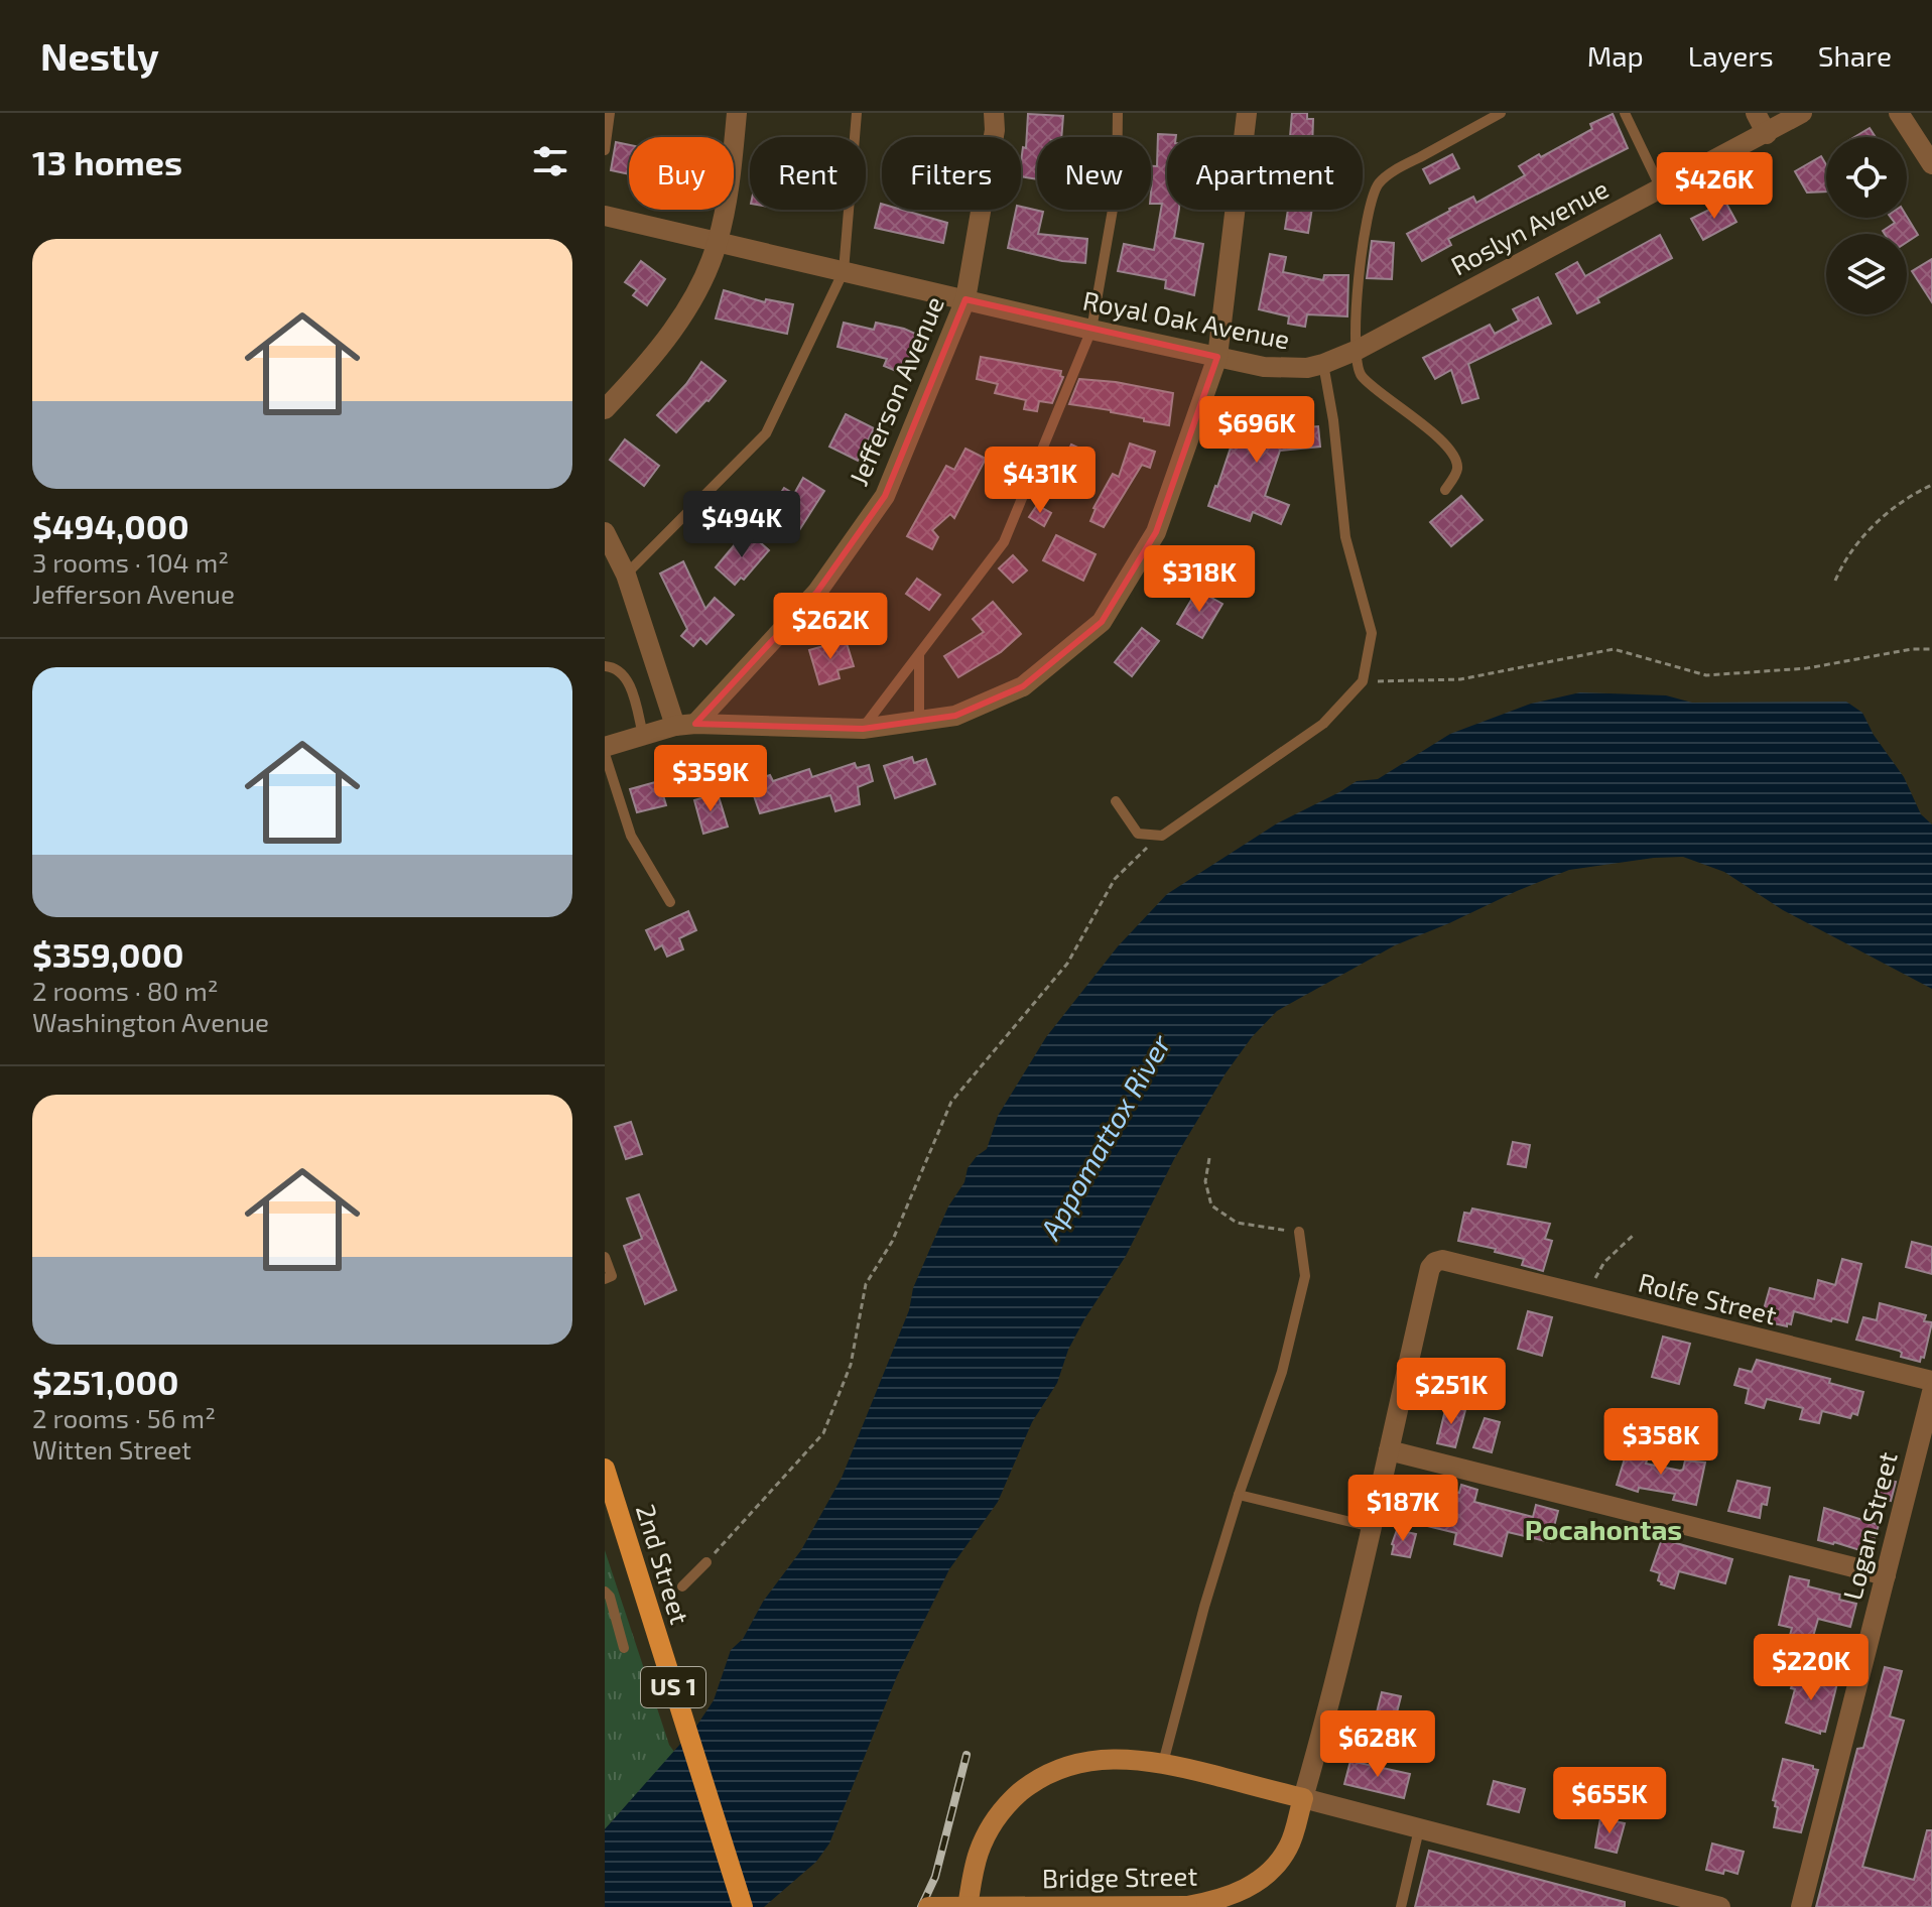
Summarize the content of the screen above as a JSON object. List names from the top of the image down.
{
  "streets": {
    "main road": ["2nd Street", "US 1"],
    "street": [
      "Roslyn Avenue",
      "Royal Oak Avenue",
      "Jefferson Avenue",
      "Rolfe Street",
      "Logan Street",
      "Bridge Street"
    ]
  },
  "crossings": [
    ["Roslyn Avenue", "Royal Oak Avenue"],
    ["Royal Oak Avenue", "Jefferson Avenue"],
    ["Rolfe Street", "Bridge Street"]
  ],
  "districts": ["Pocahontas"],
  "water": ["Appomattox River"],
  "page": {
    "header": "Nestly",
    "nav": ["Map", "Layers", "Share"],
    "heading": "13 homes",
    "chip": [
      "Buy",
      "Rent",
      "Filters",
      "New",
      "Apartment"
    ],
    "price": [
      "$426K",
      "$696K",
      "$431K",
      "$494K",
      "$318K",
      "$262K",
      "$359K",
      "$251K",
      "$358K",
      "$187K",
      "$220K",
      "$628K",
      "$655K"
    ],
    "list": [
      {
        "name": "$494,000",
        "note": "3 rooms · 104 m² · Jefferson Avenue"
      },
      {
        "name": "$359,000",
        "note": "2 rooms · 80 m² · Washington Avenue"
      },
      {
        "name": "$251,000",
        "note": "2 rooms · 56 m² · Witten Street"
      }
    ]
  }
}
